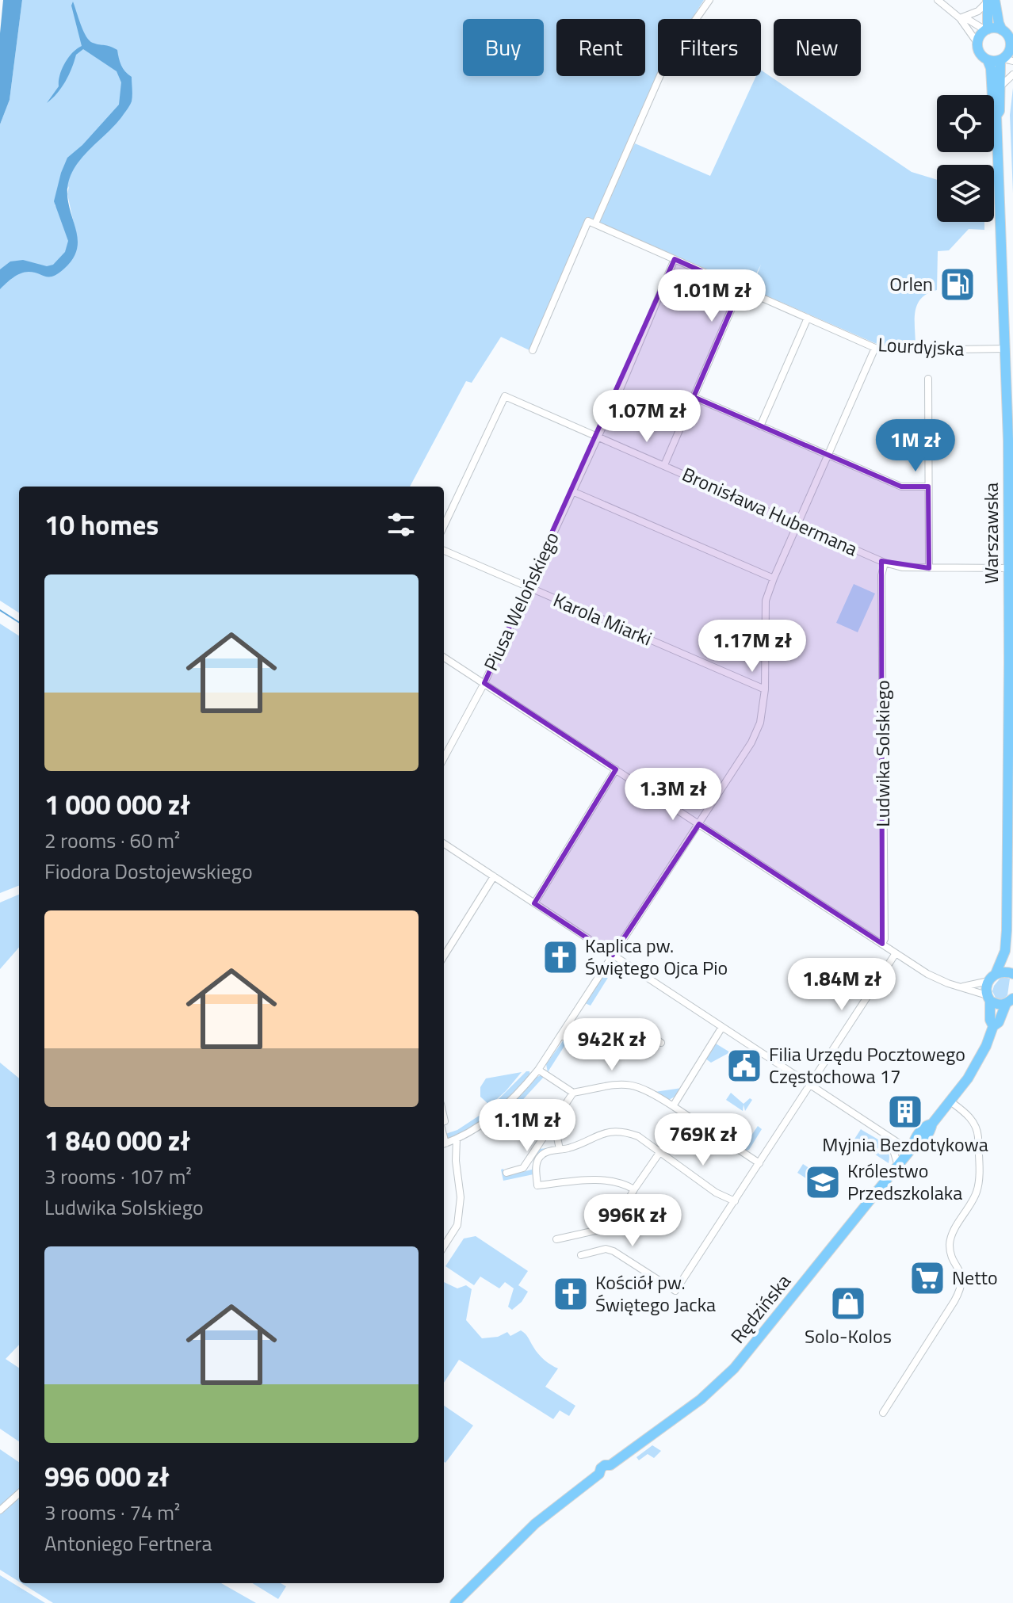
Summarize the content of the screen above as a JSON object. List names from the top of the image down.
{
  "streets": {
    "main road": ["Warszawska", "Rędzińska"],
    "street": [
      "Lourdyjska",
      "Bronisława Hubermana",
      "Piusa Welońskiego",
      "Karola Miarki",
      "Ludwika Solskiego"
    ]
  },
  "crossings": [
    ["Lourdyjska", "Warszawska"],
    ["Lourdyjska", "Piusa Welońskiego"],
    ["Bronisława Hubermana", "Warszawska"],
    ["Bronisława Hubermana", "Piusa Welońskiego"],
    ["Bronisława Hubermana", "Ludwika Solskiego"],
    ["Piusa Welońskiego", "Karola Miarki"]
  ],
  "places": {
    "fuel station": ["Orlen"],
    "church": ["Kaplica pw. Świętego Ojca Pio", "Kościół pw. Świętego Jacka"],
    "public building": ["Filia Urzędu Pocztowego Częstochowa 17"],
    "building": ["Myjnia Bezdotykowa"],
    "school or university": ["Królestwo Przedszkolaka"],
    "supermarket": ["Netto"],
    "shop": ["Solo-Kolos"]
  },
  "page": {
    "chip": [
      "Buy",
      "Rent",
      "Filters",
      "New"
    ],
    "price": [
      "1.01M zł",
      "1.07M zł",
      "1M zł",
      "1.17M zł",
      "1.3M zł",
      "1.84M zł",
      "942K zł",
      "1.1M zł",
      "769K zł",
      "996K zł"
    ],
    "heading": "10 homes",
    "list": [
      {
        "name": "1 000 000 zł",
        "note": "2 rooms · 60 m² · Fiodora Dostojewskiego"
      },
      {
        "name": "1 840 000 zł",
        "note": "3 rooms · 107 m² · Ludwika Solskiego"
      },
      {
        "name": "996 000 zł",
        "note": "3 rooms · 74 m² · Antoniego Fertnera"
      }
    ]
  }
}
